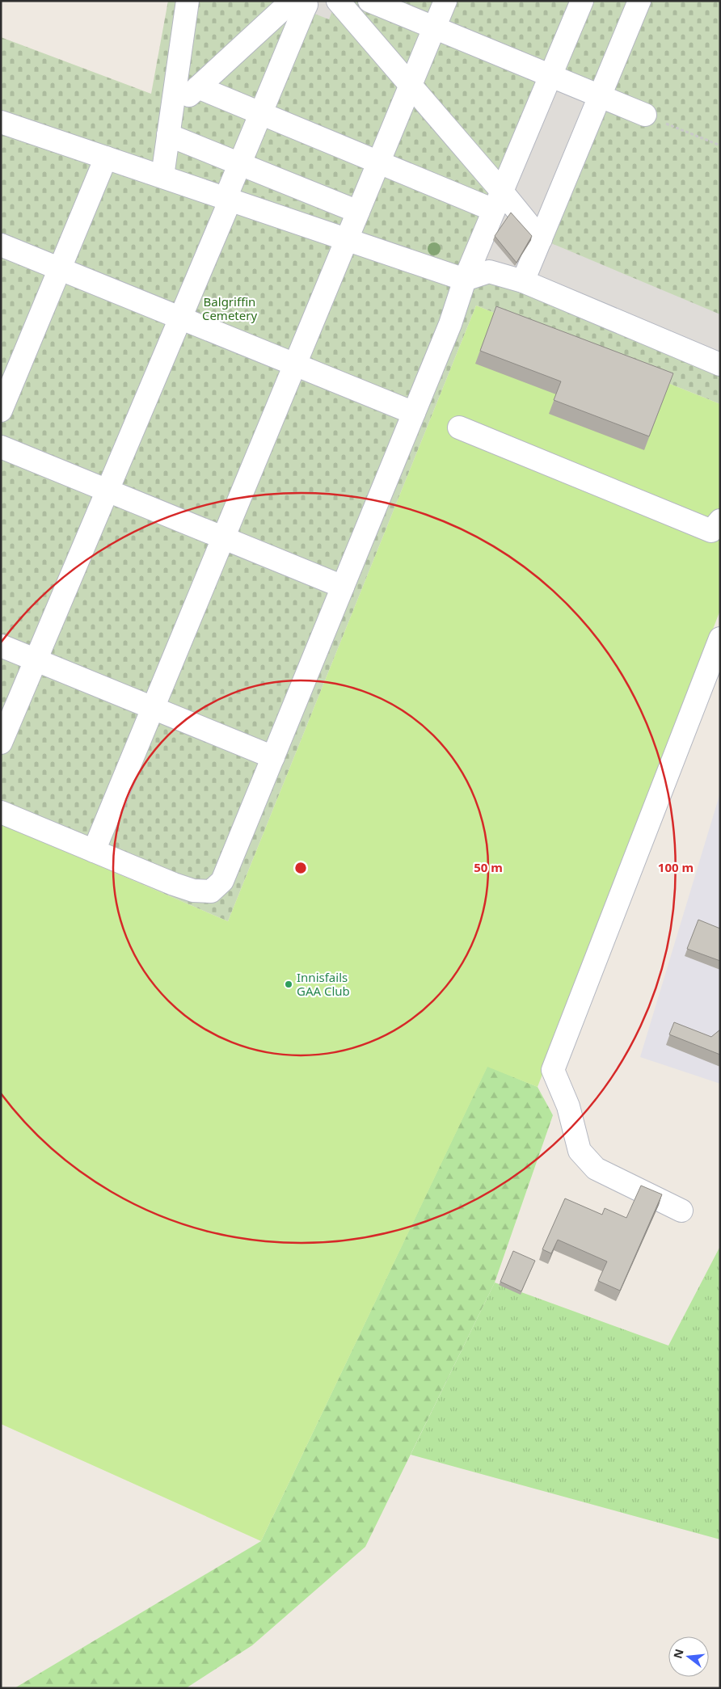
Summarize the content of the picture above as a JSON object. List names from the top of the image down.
{
  "parks": ["Balgriffin Cemetery"],
  "places": ["Innisfails GAA Club"],
  "north": "left",
  "rings": ["50 m", "100 m"]
}
